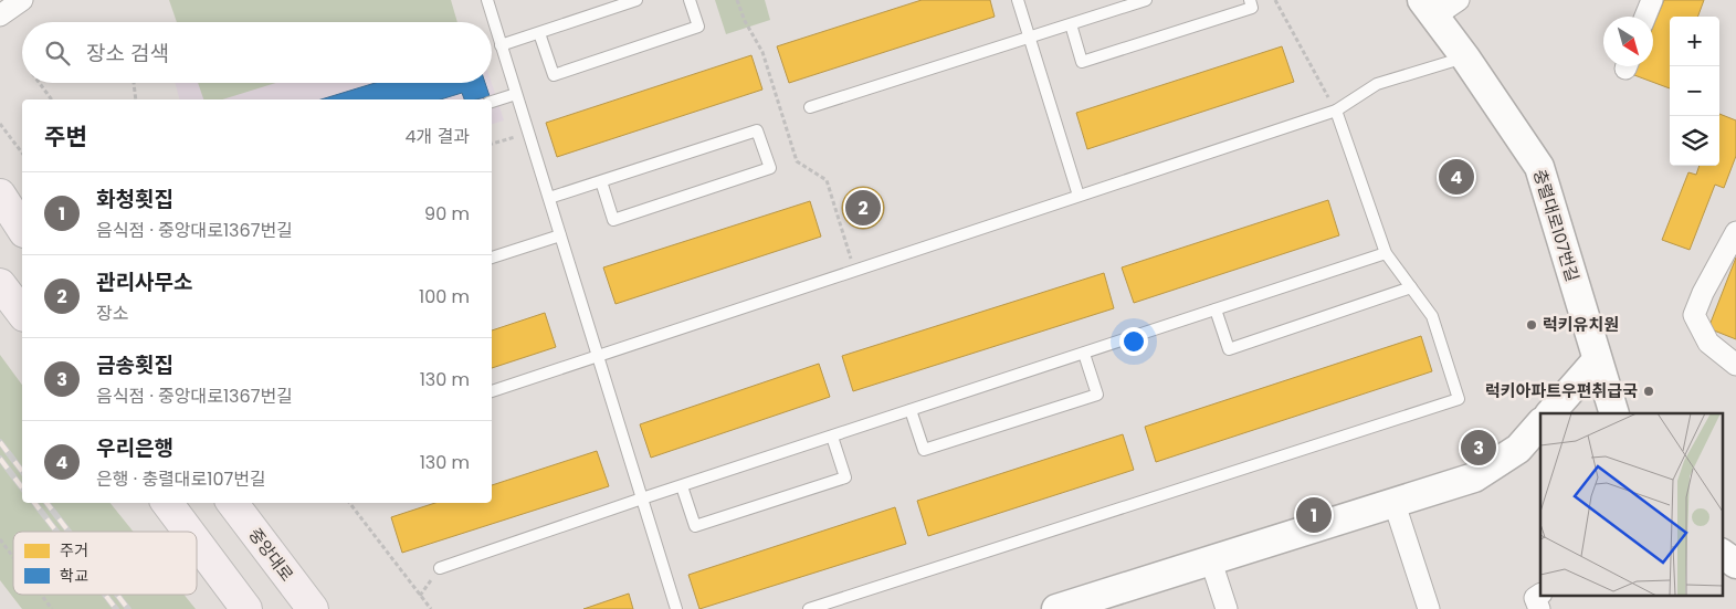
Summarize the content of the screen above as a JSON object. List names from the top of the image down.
{
  "streets": {
    "main road": ["중앙대로"],
    "street": ["충렬대로107번길"]
  },
  "places": ["럭키유치원", "럭키아파트우편취급국"],
  "legend": ["주거", "학교"],
  "north": "bottom right",
  "page": {
    "map_buttons": ["+", "−"],
    "search": "장소 검색",
    "heading": ["주변", "4개 결과"],
    "pins": [
      "4",
      "2",
      "3",
      "1"
    ],
    "list": [
      {
        "mark": "1",
        "name": "화청횟집",
        "note": "음식점 · 중앙대로1367번길",
        "value": "90 m"
      },
      {
        "mark": "2",
        "name": "관리사무소",
        "note": "장소",
        "value": "100 m"
      },
      {
        "mark": "3",
        "name": "금송횟집",
        "note": "음식점 · 중앙대로1367번길",
        "value": "130 m"
      },
      {
        "mark": "4",
        "name": "우리은행",
        "note": "은행 · 충렬대로107번길",
        "value": "130 m"
      }
    ]
  }
}
